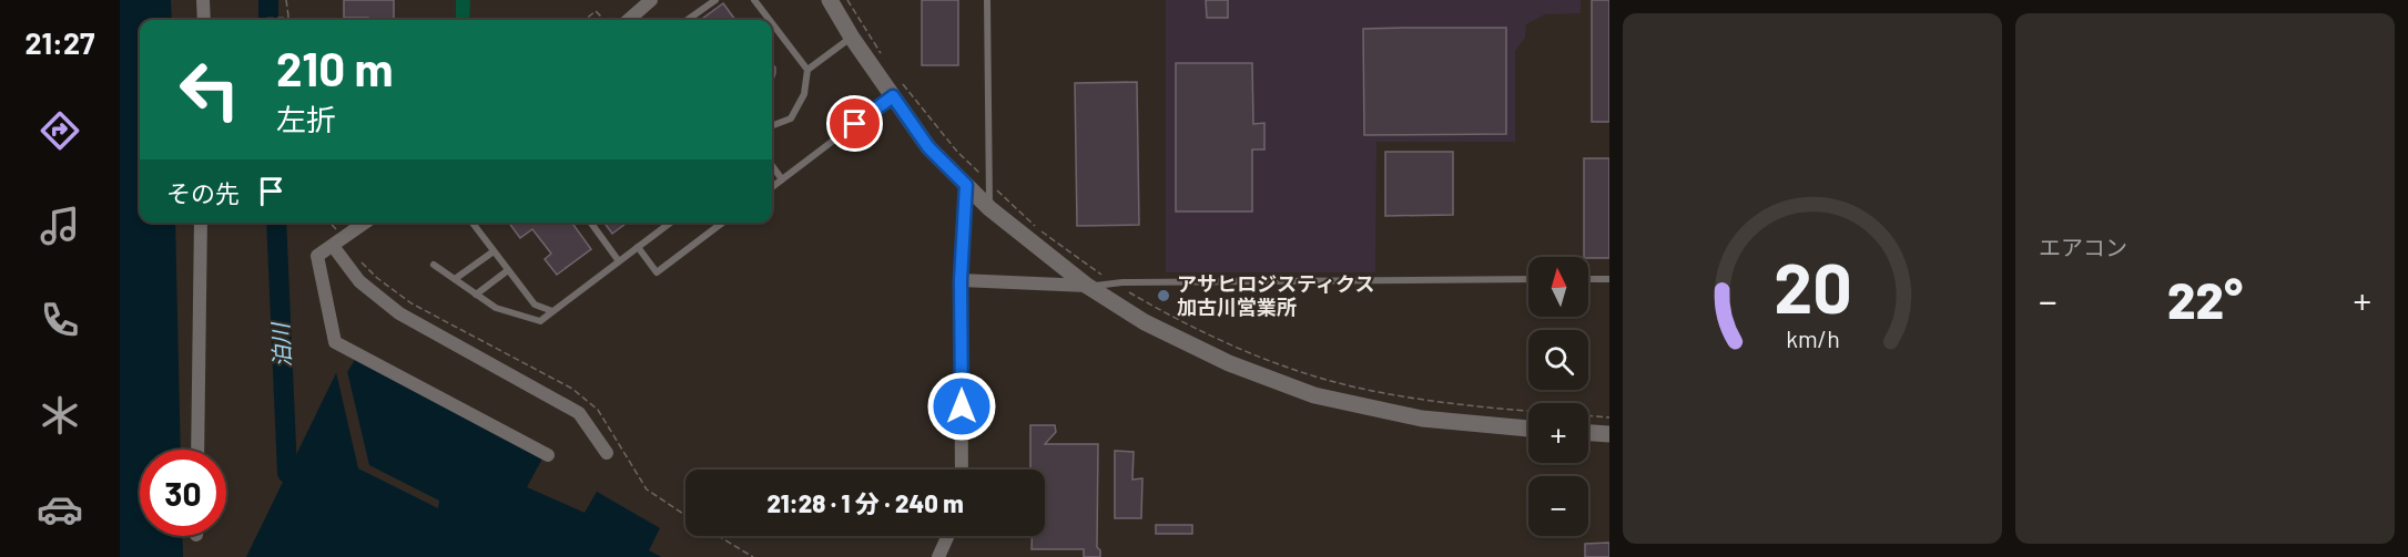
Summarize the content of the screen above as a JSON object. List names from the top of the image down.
{
  "water": ["泊川"],
  "places": ["アサヒロジスティクス 加古川営業所"],
  "north": "top",
  "page": {
    "tabs": "21:27",
    "tile": "エアコン",
    "turn": ["210 m", "左折"],
    "then": "その先",
    "map_buttons": ["+", "−"],
    "heat": ["−", "22°", "+"],
    "limit": "30",
    "trip": "21:28 · 1 分 · 240 m",
    "gauge": ["20", "km/h"]
  }
}
